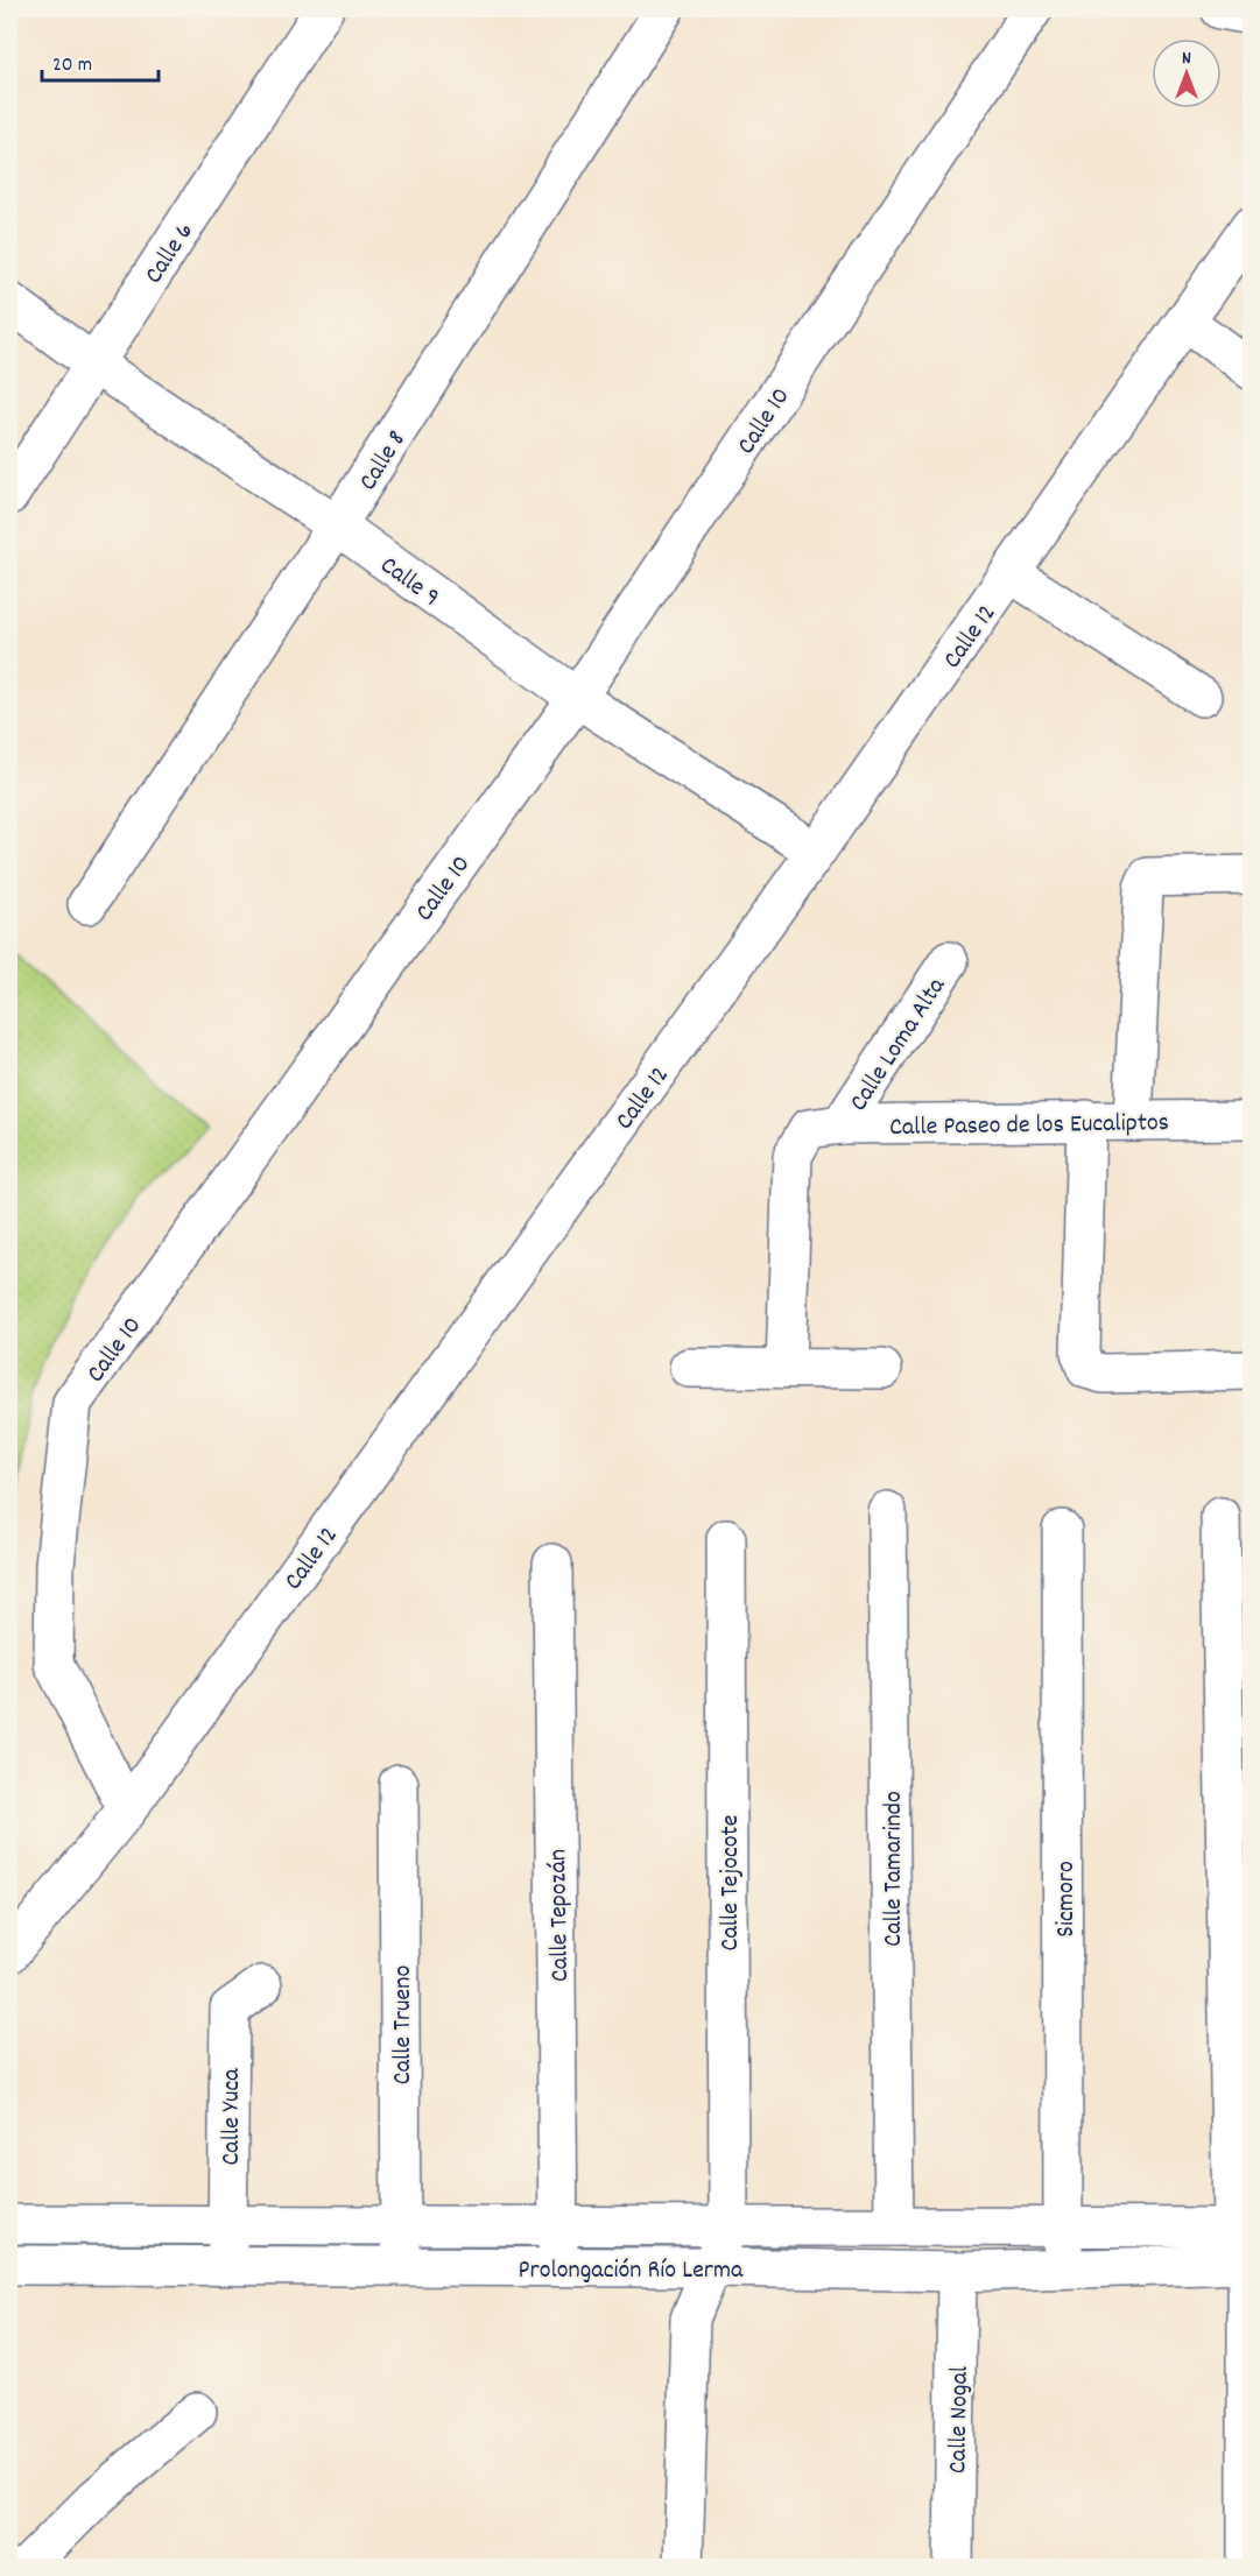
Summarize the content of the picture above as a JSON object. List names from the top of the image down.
{
  "streets": {
    "street": [
      "Calle 6",
      "Calle 10",
      "Calle 8",
      "Calle 9",
      "Calle 12",
      "Calle Loma Alta",
      "Calle Paseo de los Eucaliptos",
      "Calle Tamarindo",
      "Calle Tejocote",
      "Sicmoro",
      "Calle Tepozán",
      "Calle Trueno",
      "Calle Yuca",
      "Prolongación Río Lerma",
      "Calle Nogal"
    ]
  },
  "crossings": [
    ["Calle 6", "Calle 9"],
    ["Calle 10", "Calle 9"],
    ["Calle 10", "Calle 12"],
    ["Calle 8", "Calle 9"],
    ["Calle 9", "Calle 12"],
    ["Calle Loma Alta", "Calle Paseo de los Eucaliptos"],
    ["Calle Tamarindo", "Prolongación Río Lerma"],
    ["Calle Tejocote", "Prolongación Río Lerma"],
    ["Sicmoro", "Prolongación Río Lerma"],
    ["Calle Tepozán", "Prolongación Río Lerma"],
    ["Calle Trueno", "Prolongación Río Lerma"],
    ["Calle Yuca", "Prolongación Río Lerma"],
    ["Prolongación Río Lerma", "Calle Nogal"]
  ],
  "scale_bar": "20 m",
  "north": "top"
}
